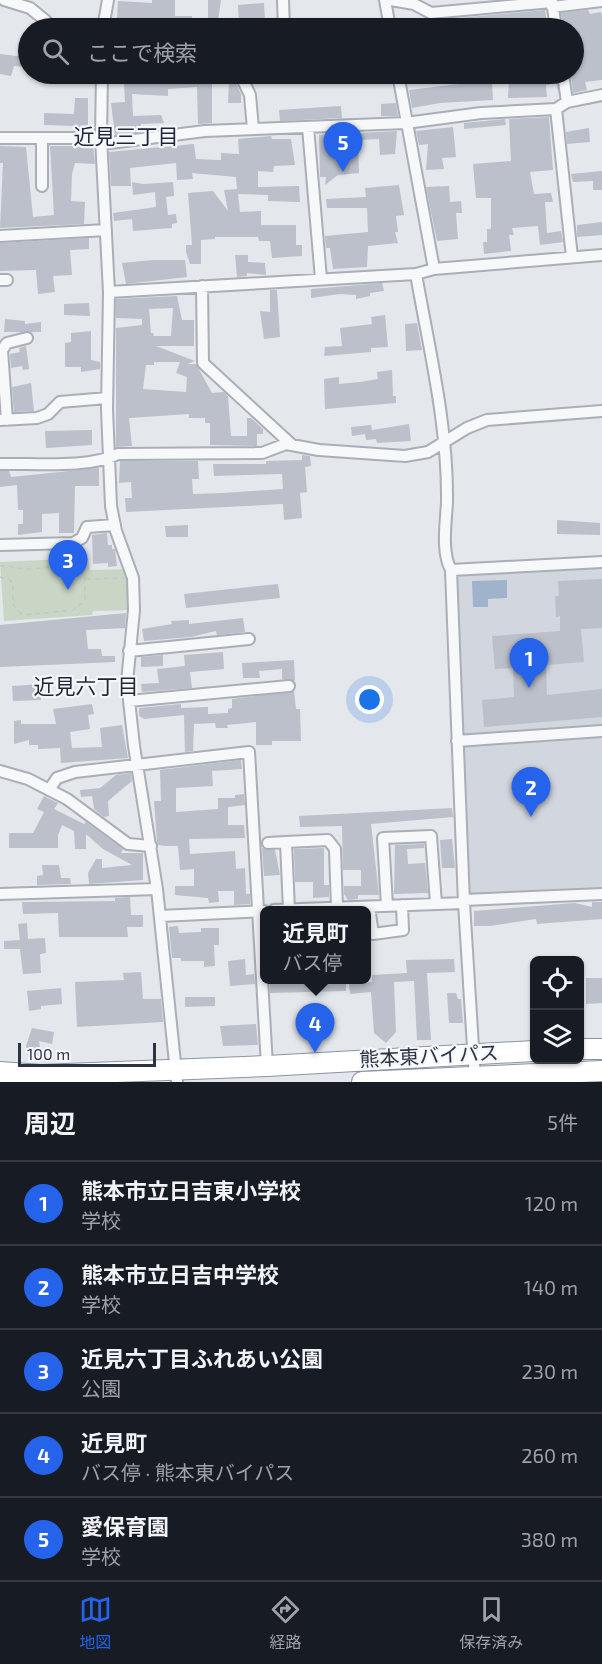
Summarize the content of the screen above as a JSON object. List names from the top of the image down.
{
  "streets": {
    "highway": ["熊本東バイパス"]
  },
  "districts": ["近見三丁目", "近見六丁目"],
  "scale_bar": "100 m",
  "page": {
    "search": "ここで検索",
    "pins": [
      "5",
      "3",
      "1",
      "2",
      "4"
    ],
    "popup": ["近見町", "バス停"],
    "scale": "100 m",
    "heading": ["周辺", "5件"],
    "list": [
      {
        "mark": "1",
        "name": "熊本市立日吉東小学校",
        "note": "学校",
        "value": "120 m"
      },
      {
        "mark": "2",
        "name": "熊本市立日吉中学校",
        "note": "学校",
        "value": "140 m"
      },
      {
        "mark": "3",
        "name": "近見六丁目ふれあい公園",
        "note": "公園",
        "value": "230 m"
      },
      {
        "mark": "4",
        "name": "近見町",
        "note": "バス停 · 熊本東バイパス",
        "value": "260 m"
      },
      {
        "mark": "5",
        "name": "愛保育園",
        "note": "学校",
        "value": "380 m"
      }
    ],
    "nav": ["地図", "経路", "保存済み"]
  }
}
